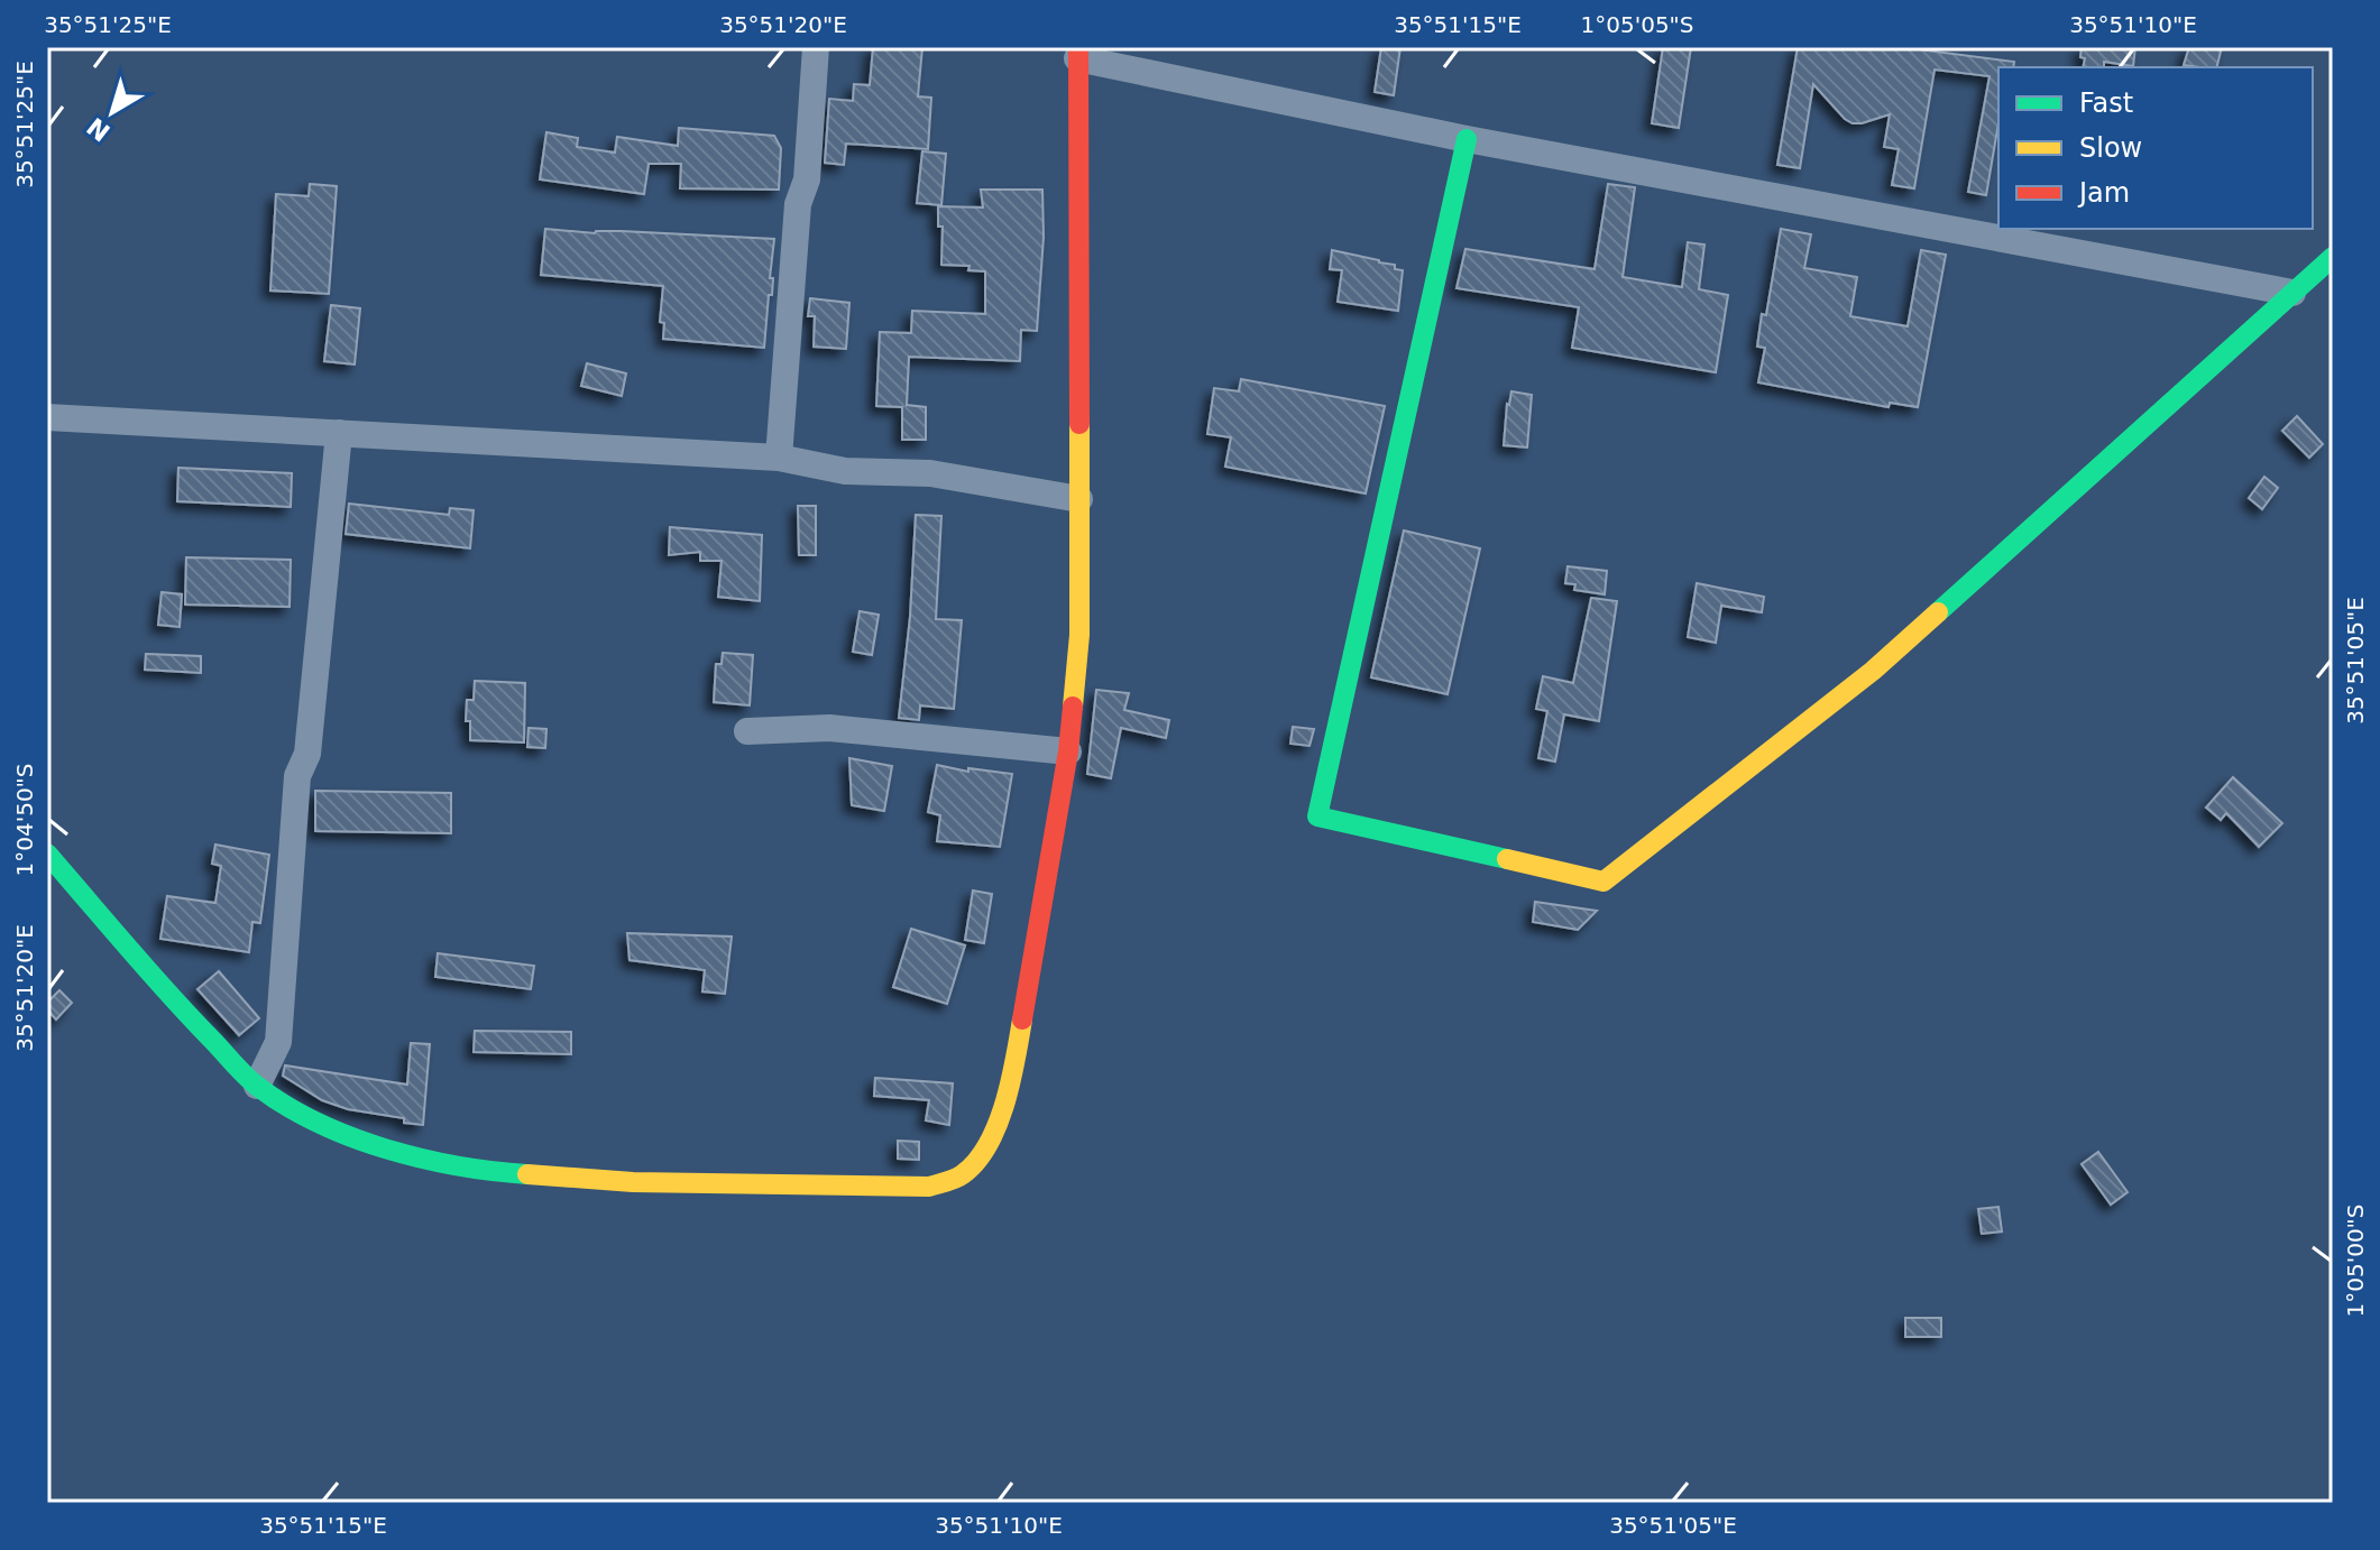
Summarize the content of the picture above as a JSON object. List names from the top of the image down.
{
  "legend": ["Fast", "Slow", "Jam"],
  "north": "bottom left",
  "coordinates": [
    "35°51'25\"E",
    "35°51'20\"E",
    "35°51'15\"E",
    "1°05'05\"S",
    "35°51'10\"E",
    "35°51'05\"E",
    "1°04'50\"S",
    "1°05'00\"S"
  ]
}
